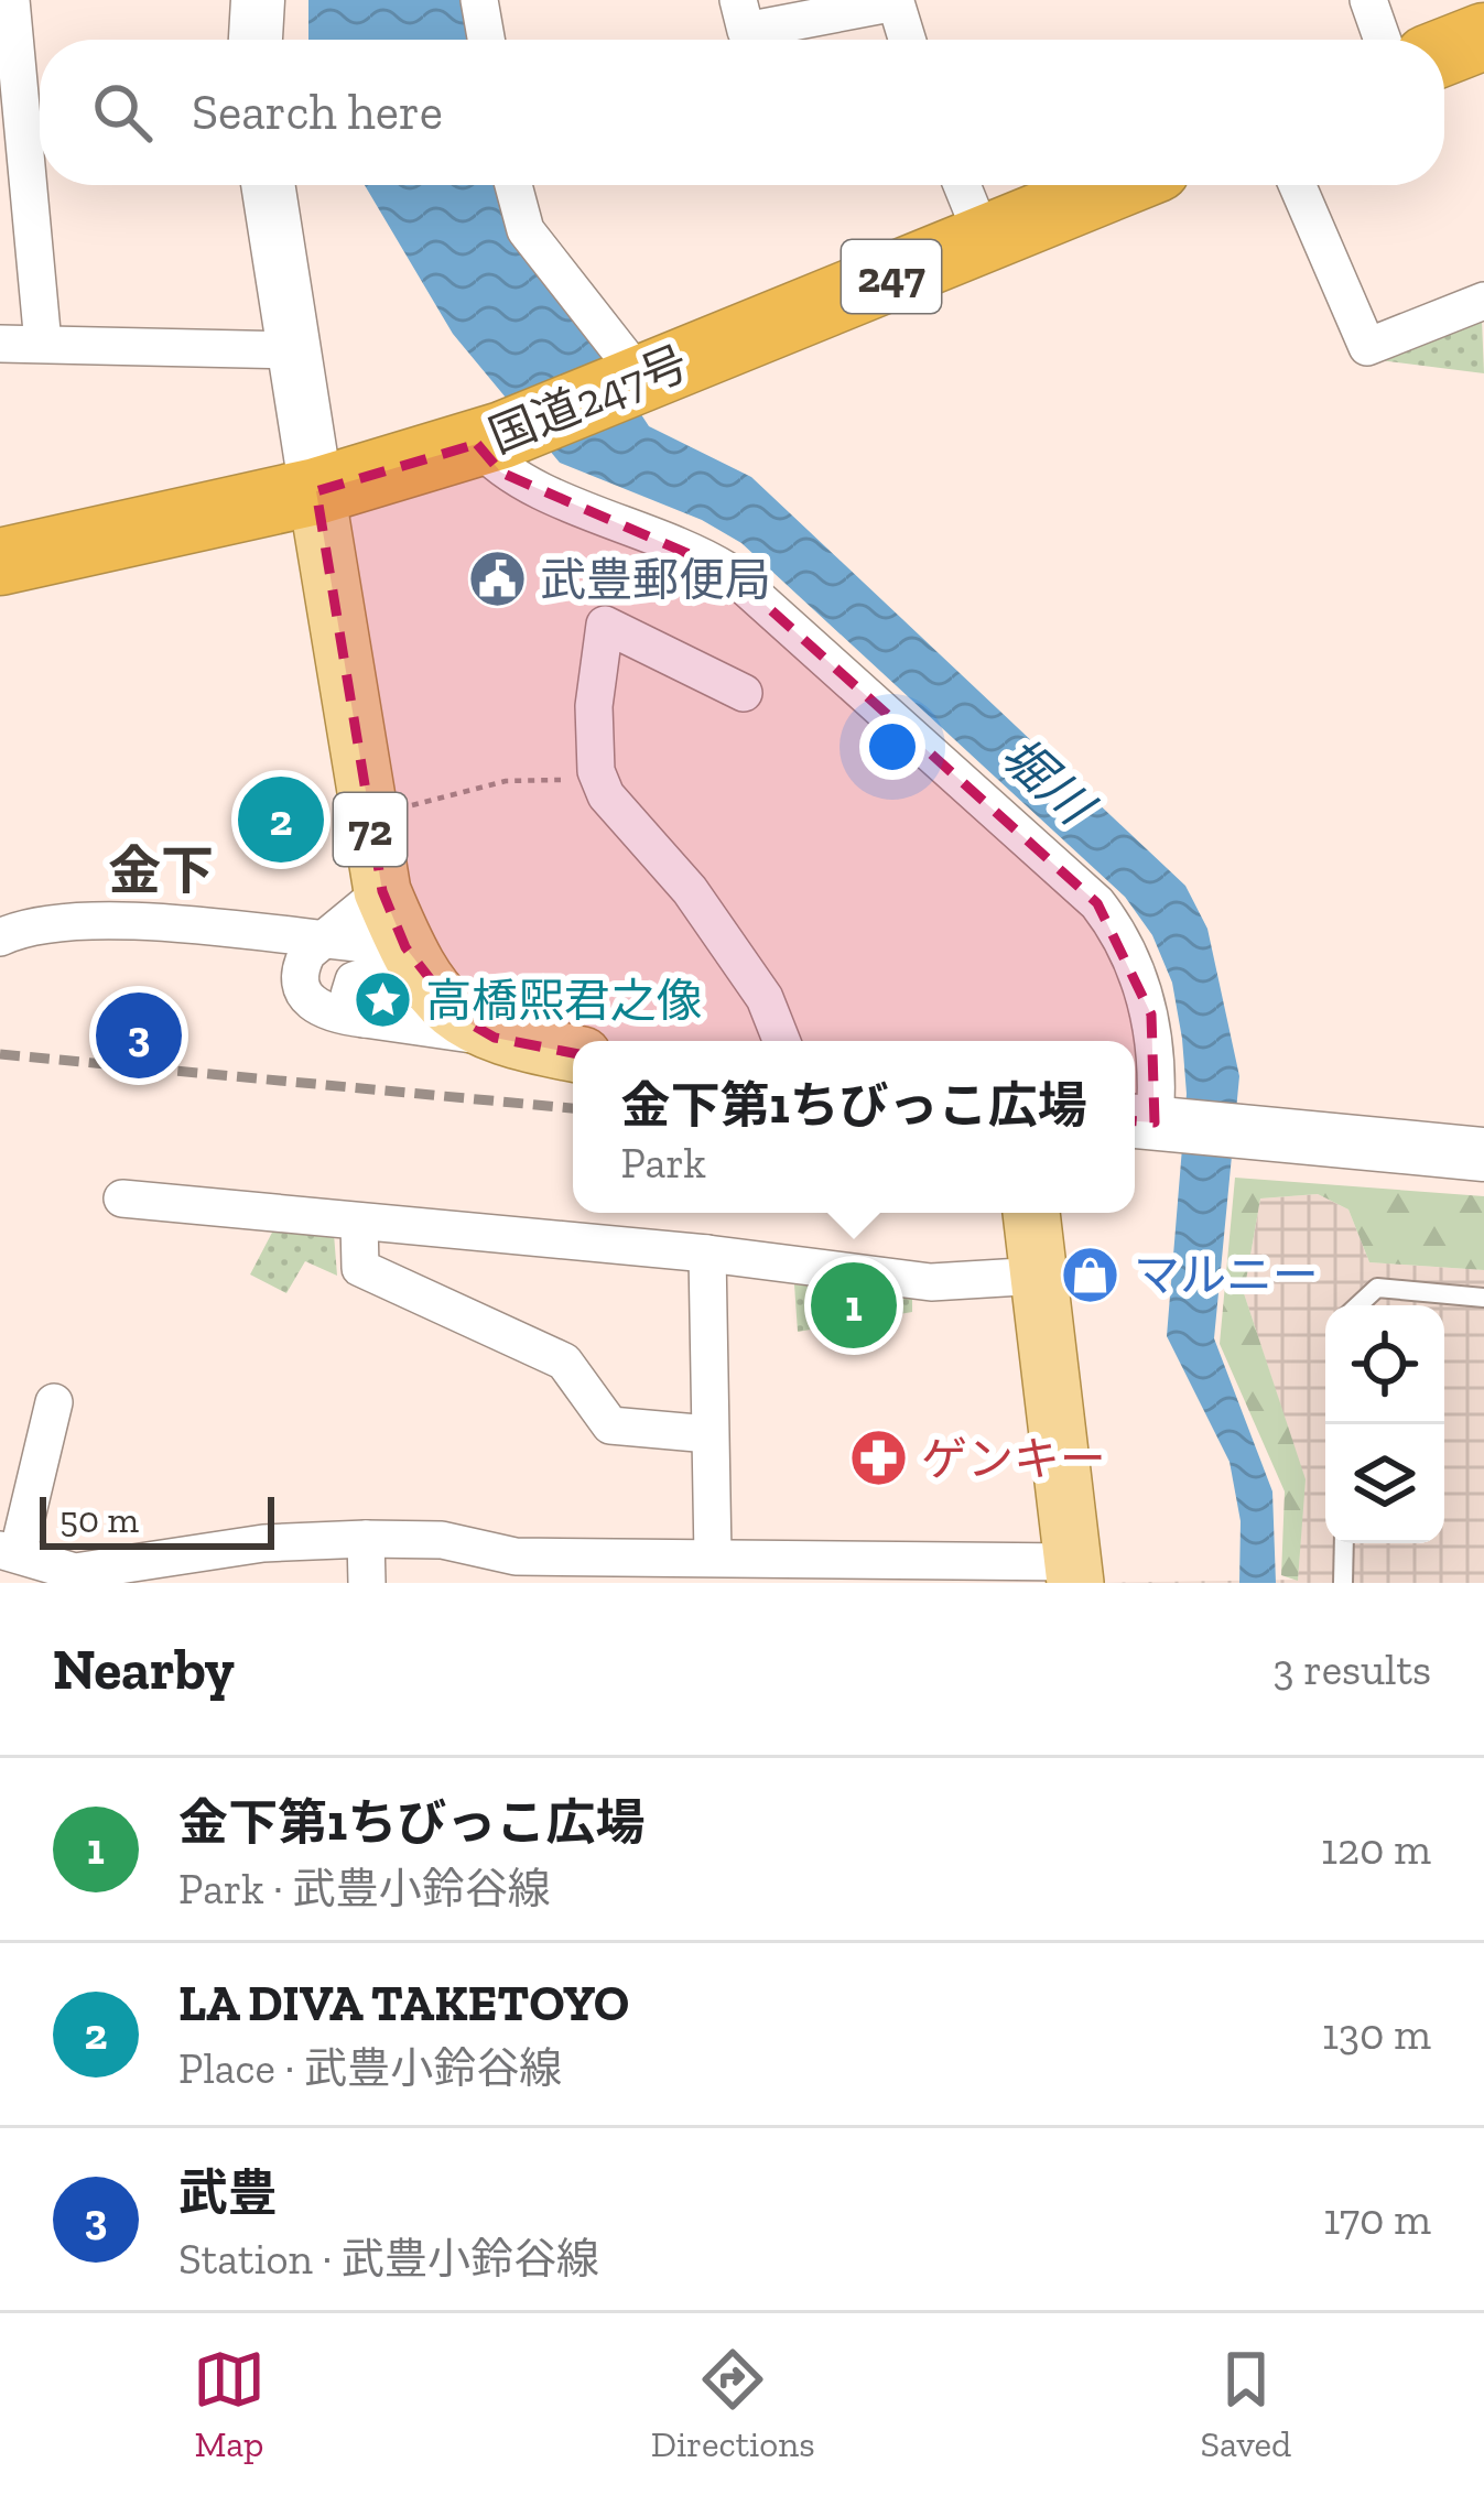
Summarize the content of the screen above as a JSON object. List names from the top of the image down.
{
  "streets": {
    "highway": ["247", "国道247号"],
    "main road": ["72"]
  },
  "crossings": [
    ["国道247号", "72"]
  ],
  "districts": ["金下"],
  "water": ["堀川"],
  "places": {
    "public building": ["武豊郵便局"],
    "place": ["高橋煕君之像"],
    "shop": ["マルニー"],
    "pharmacy": ["ゲンキー"]
  },
  "scale_bar": "50 m",
  "page": {
    "search": "Search here",
    "pins": ["2", "3", "1"],
    "popup": ["金下第1ちびっこ広場", "Park"],
    "scale": "50 m",
    "heading": ["Nearby", "3 results"],
    "list": [
      {
        "mark": "1",
        "name": "金下第1ちびっこ広場",
        "note": "Park · 武豊小鈴谷線",
        "value": "120 m"
      },
      {
        "mark": "2",
        "name": "LA DIVA TAKETOYO",
        "note": "Place · 武豊小鈴谷線",
        "value": "130 m"
      },
      {
        "mark": "3",
        "name": "武豊",
        "note": "Station · 武豊小鈴谷線",
        "value": "170 m"
      }
    ],
    "nav": ["Map", "Directions", "Saved"]
  }
}
